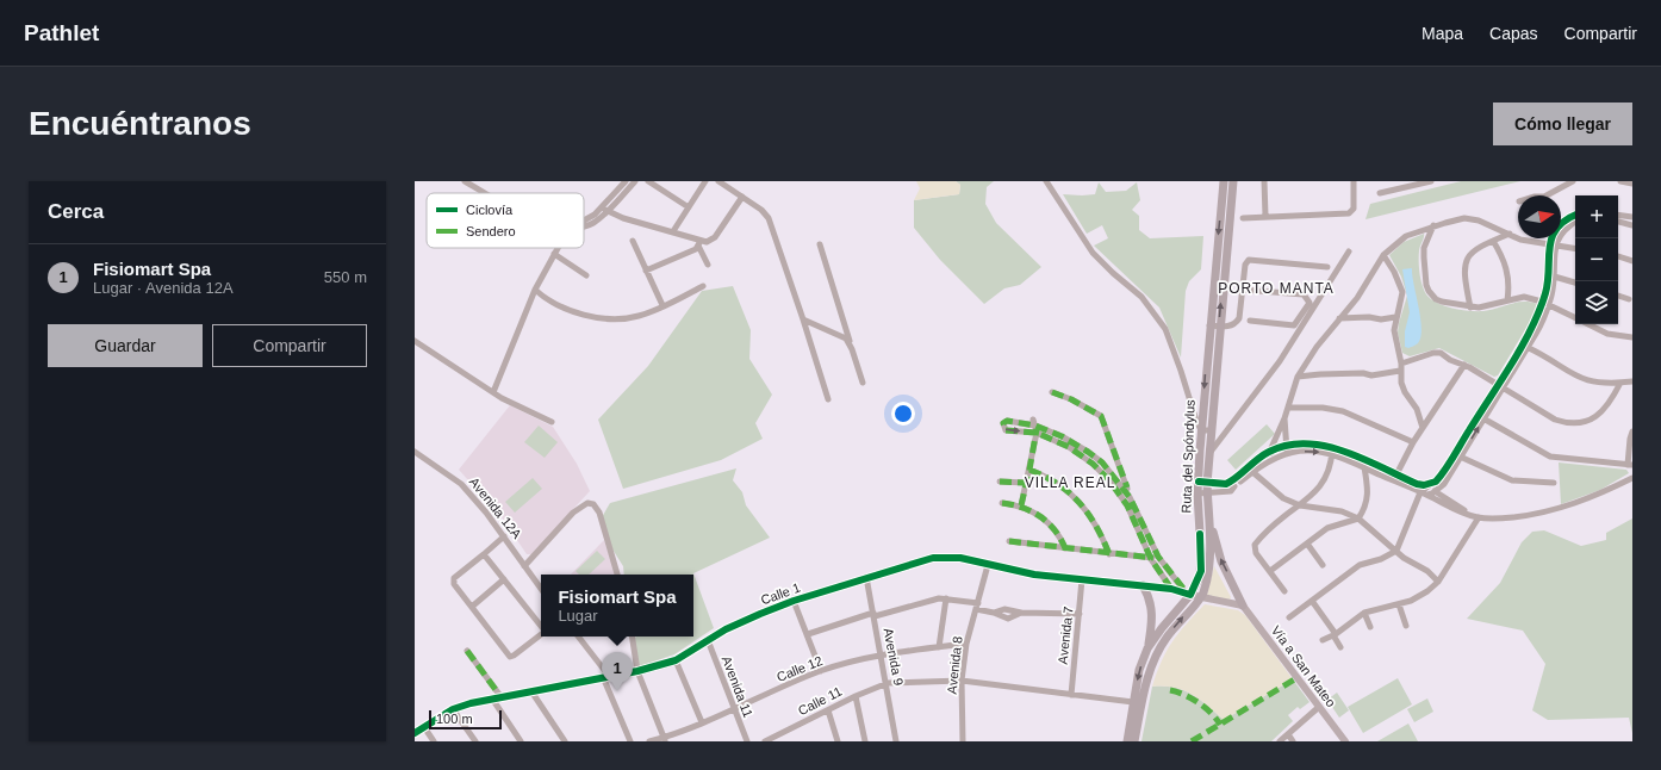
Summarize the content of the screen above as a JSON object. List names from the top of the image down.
{
  "streets": {
    "highway": ["Ruta del Spóndylus"],
    "main road": ["Vía a San Mateo"],
    "street": [
      "Avenida 12A",
      "Calle 1",
      "Avenida 7",
      "Avenida 9",
      "Avenida 8",
      "Calle 12",
      "Avenida 11",
      "Calle 11"
    ]
  },
  "crossings": [
    ["Ruta del Spóndylus", "Calle 1"],
    ["Calle 1", "Avenida 7"],
    ["Calle 1", "Avenida 9"],
    ["Calle 1", "Avenida 8"],
    ["Calle 1", "Avenida 11"],
    ["Avenida 9", "Calle 12"],
    ["Avenida 9", "Calle 11"],
    ["Avenida 8", "Calle 12"],
    ["Calle 12", "Avenida 11"]
  ],
  "districts": ["PORTO MANTA", "VILLA REAL"],
  "legend": ["Ciclovía", "Sendero"],
  "scale_bar": "100 m",
  "north": "right",
  "page": {
    "header": "Pathlet",
    "nav": ["Mapa", "Capas", "Compartir"],
    "buttons": [
      "Cómo llegar",
      ["Guardar", "Compartir"]
    ],
    "title": "Encuéntranos",
    "heading": "Cerca",
    "map_buttons": ["+", "−"],
    "list": [
      {
        "mark": "1",
        "name": "Fisiomart Spa",
        "note": "Lugar · Avenida 12A",
        "value": "550 m"
      }
    ],
    "popup": ["Fisiomart Spa", "Lugar"],
    "pins": "1",
    "scale": "100 m"
  }
}
